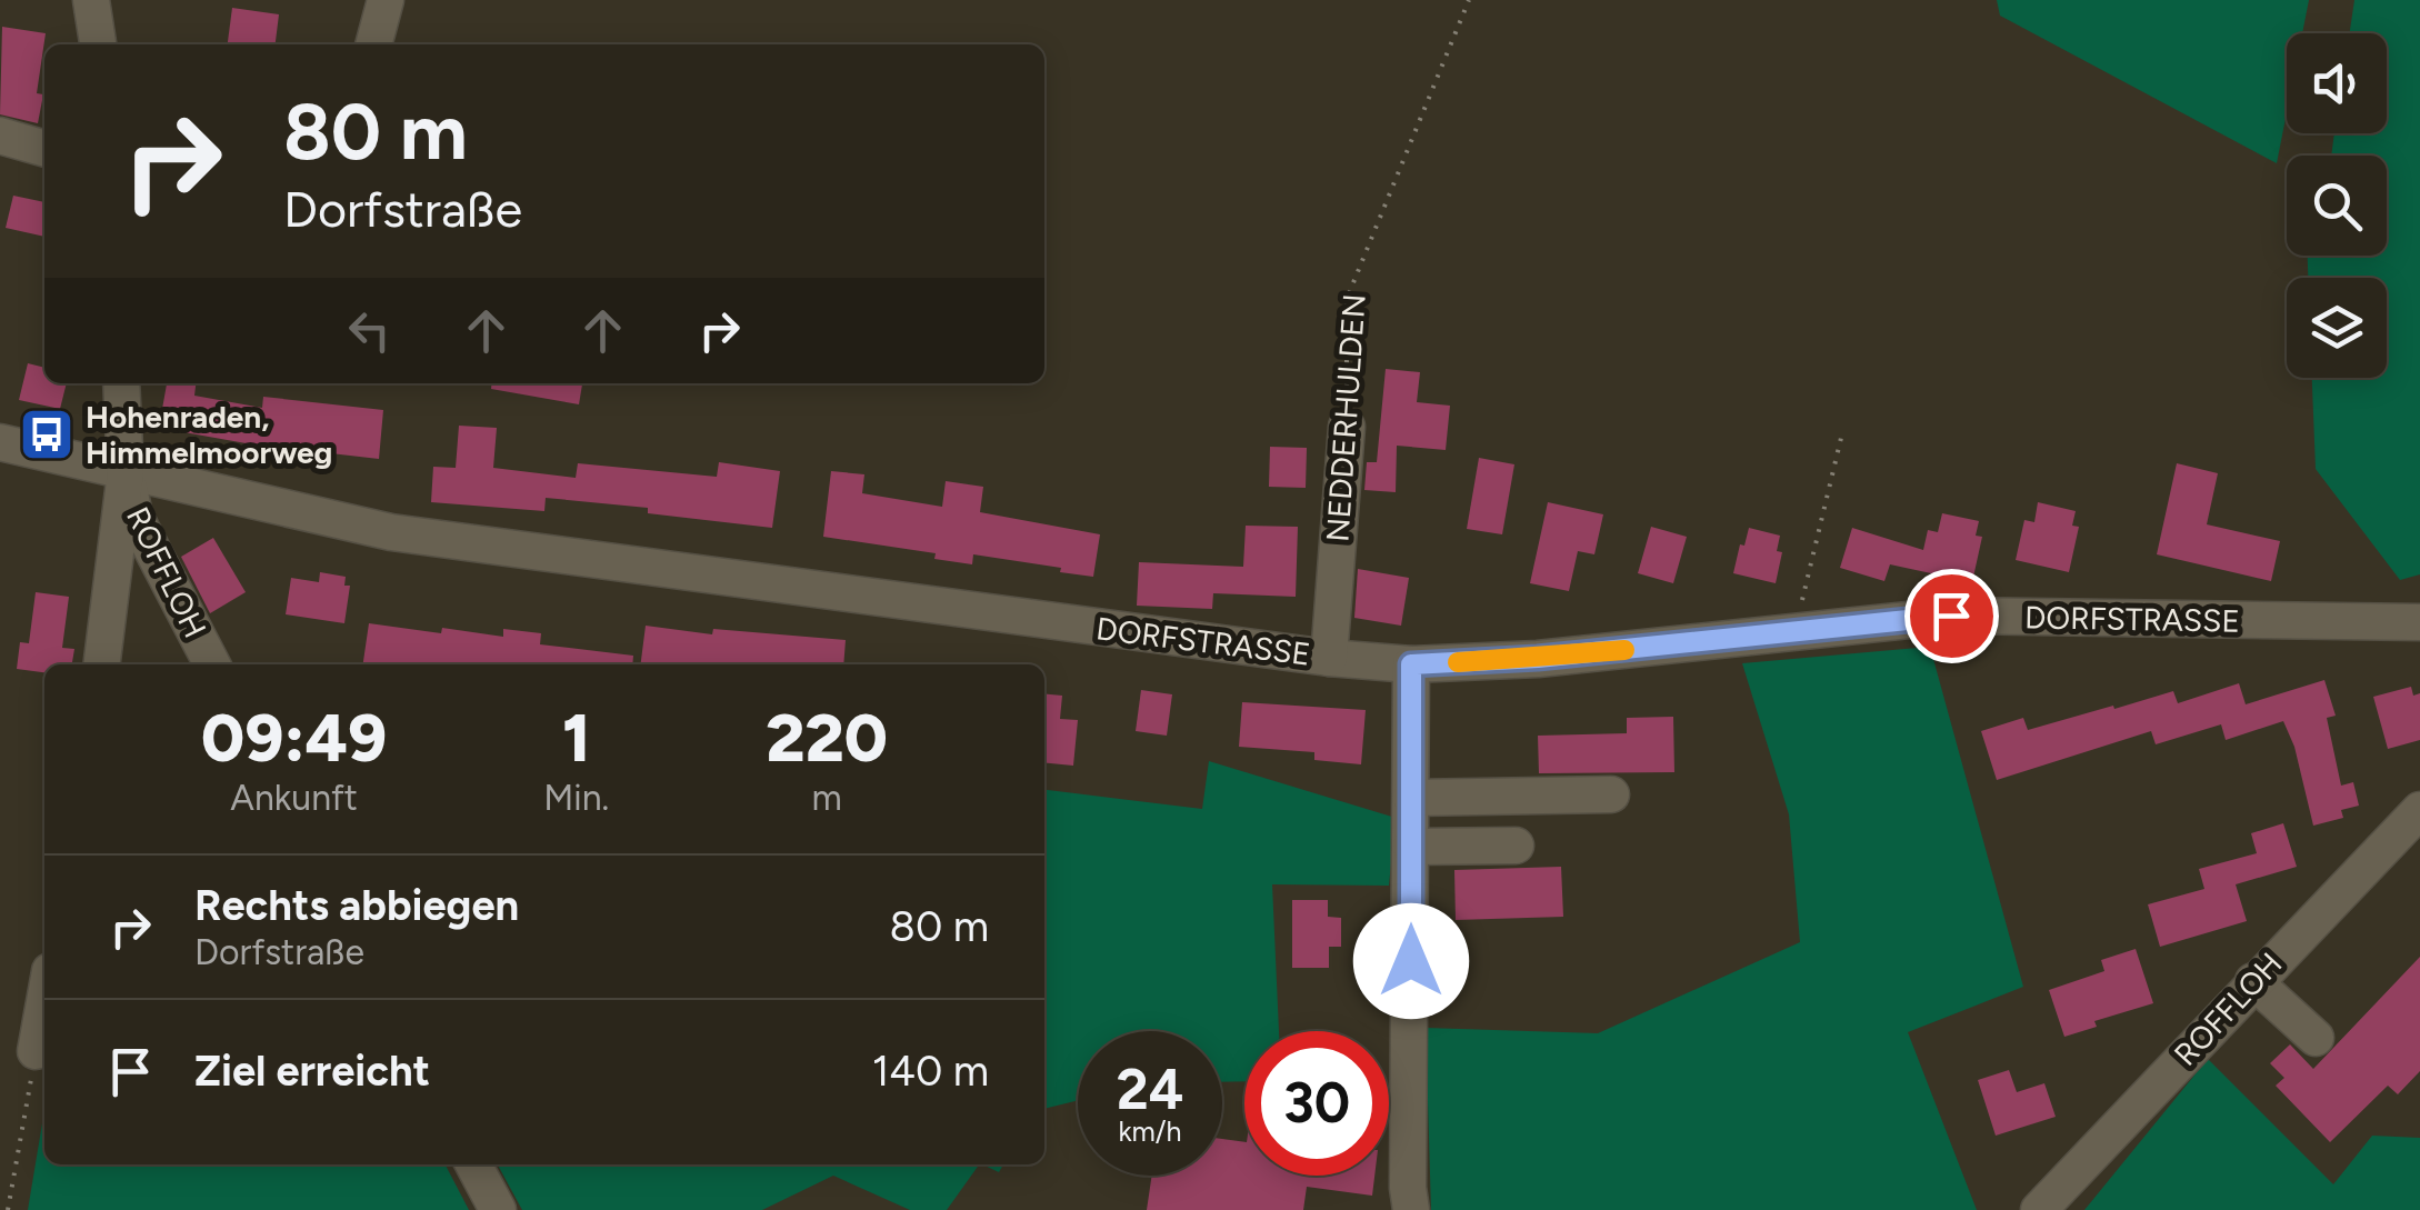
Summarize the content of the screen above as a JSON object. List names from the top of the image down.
{
  "streets": {
    "street": ["NEDDERHULDEN", "ROFFLOH", "DORFSTRASSE"]
  },
  "crossings": [
    ["NEDDERHULDEN", "DORFSTRASSE"],
    ["ROFFLOH", "DORFSTRASSE"]
  ],
  "places": {
    "bus stop": ["Hohenraden, Himmelmoorweg"]
  },
  "page": {
    "turn": ["80 m", "Dorfstraße"],
    "eta": [
      "09:49",
      "Ankunft",
      "1",
      "Min.",
      "220",
      "m"
    ],
    "list": [
      {
        "name": "Rechts abbiegen",
        "note": "Dorfstraße",
        "value": "80 m"
      },
      {
        "name": "Ziel erreicht",
        "value": "140 m"
      }
    ],
    "speed": "24 km/h",
    "limit": "30"
  }
}
